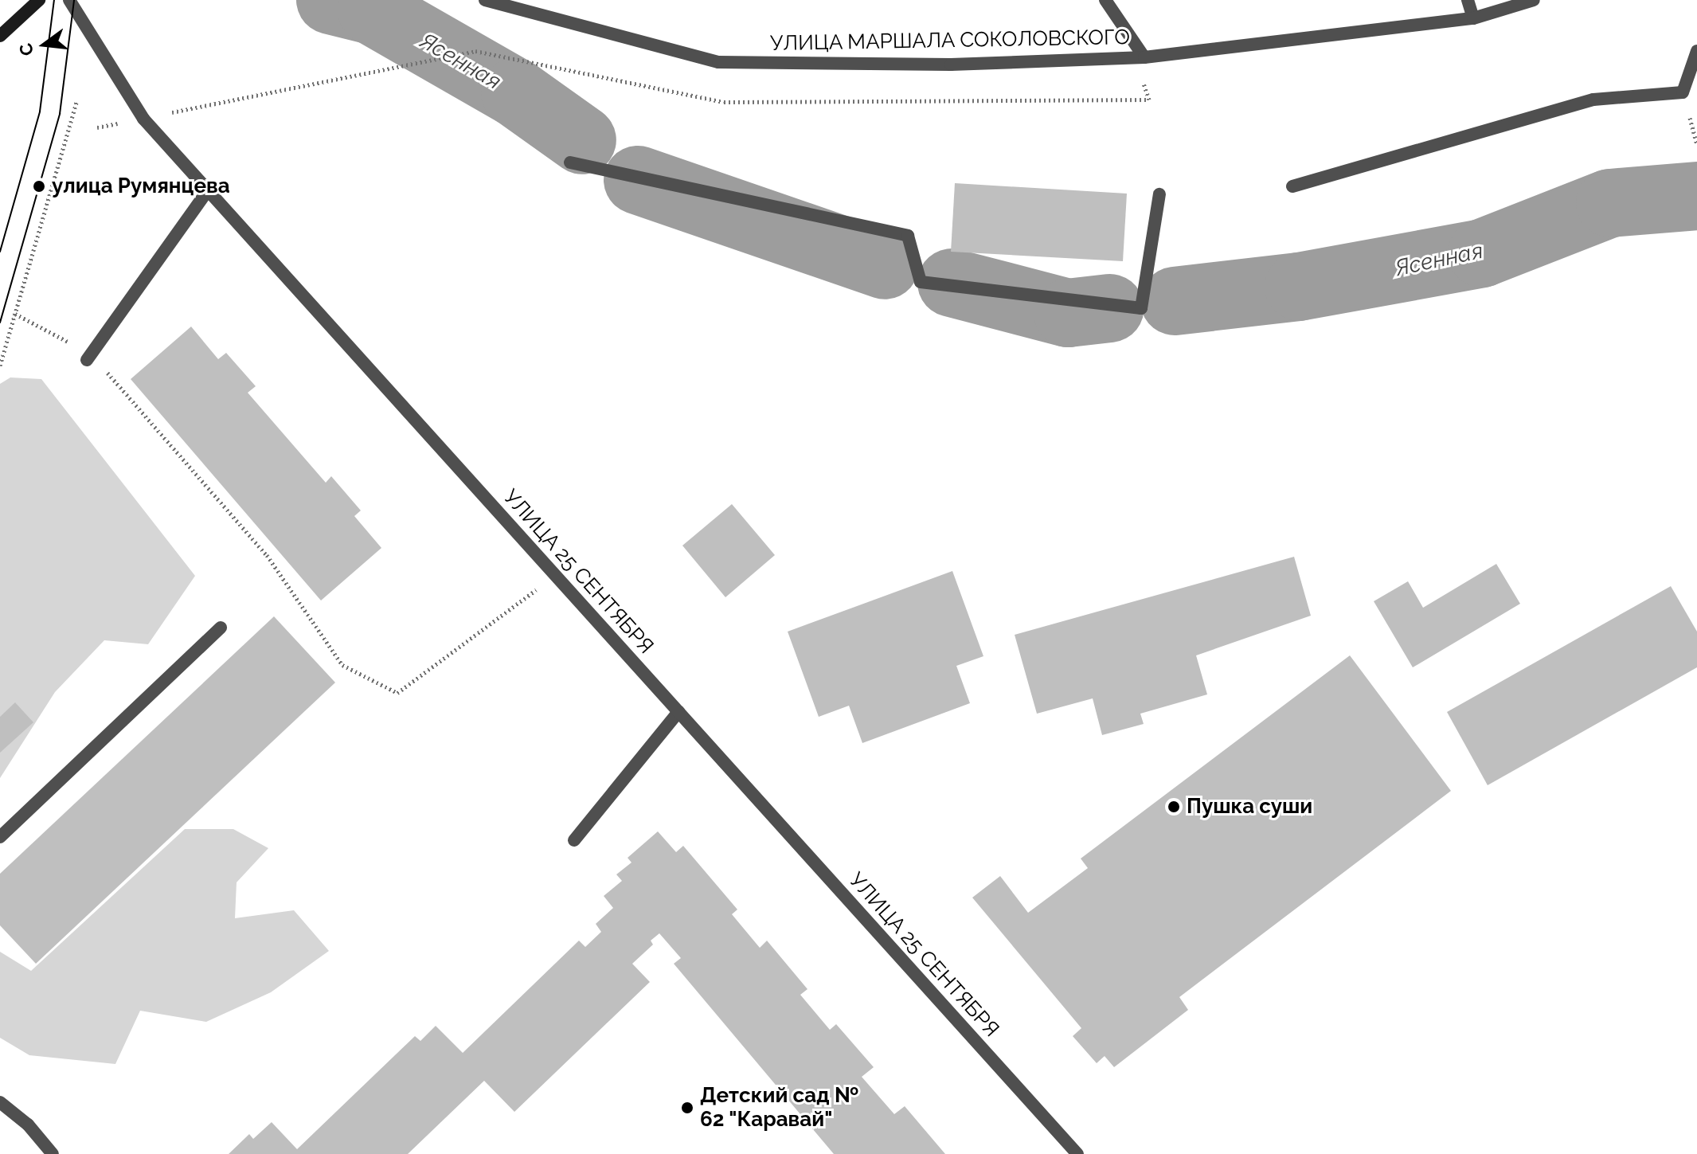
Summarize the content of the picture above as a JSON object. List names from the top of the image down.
{
  "streets": {
    "street": ["УЛИЦА МАРШАЛА СОКОЛОВСКОГО", "УЛИЦА 25 СЕНТЯБРЯ"]
  },
  "water": ["Ясенная"],
  "places": ["улица Румянцева", "Пушка суши", "Детский сад № 62 \"Каравай\""],
  "north": "left"
}
